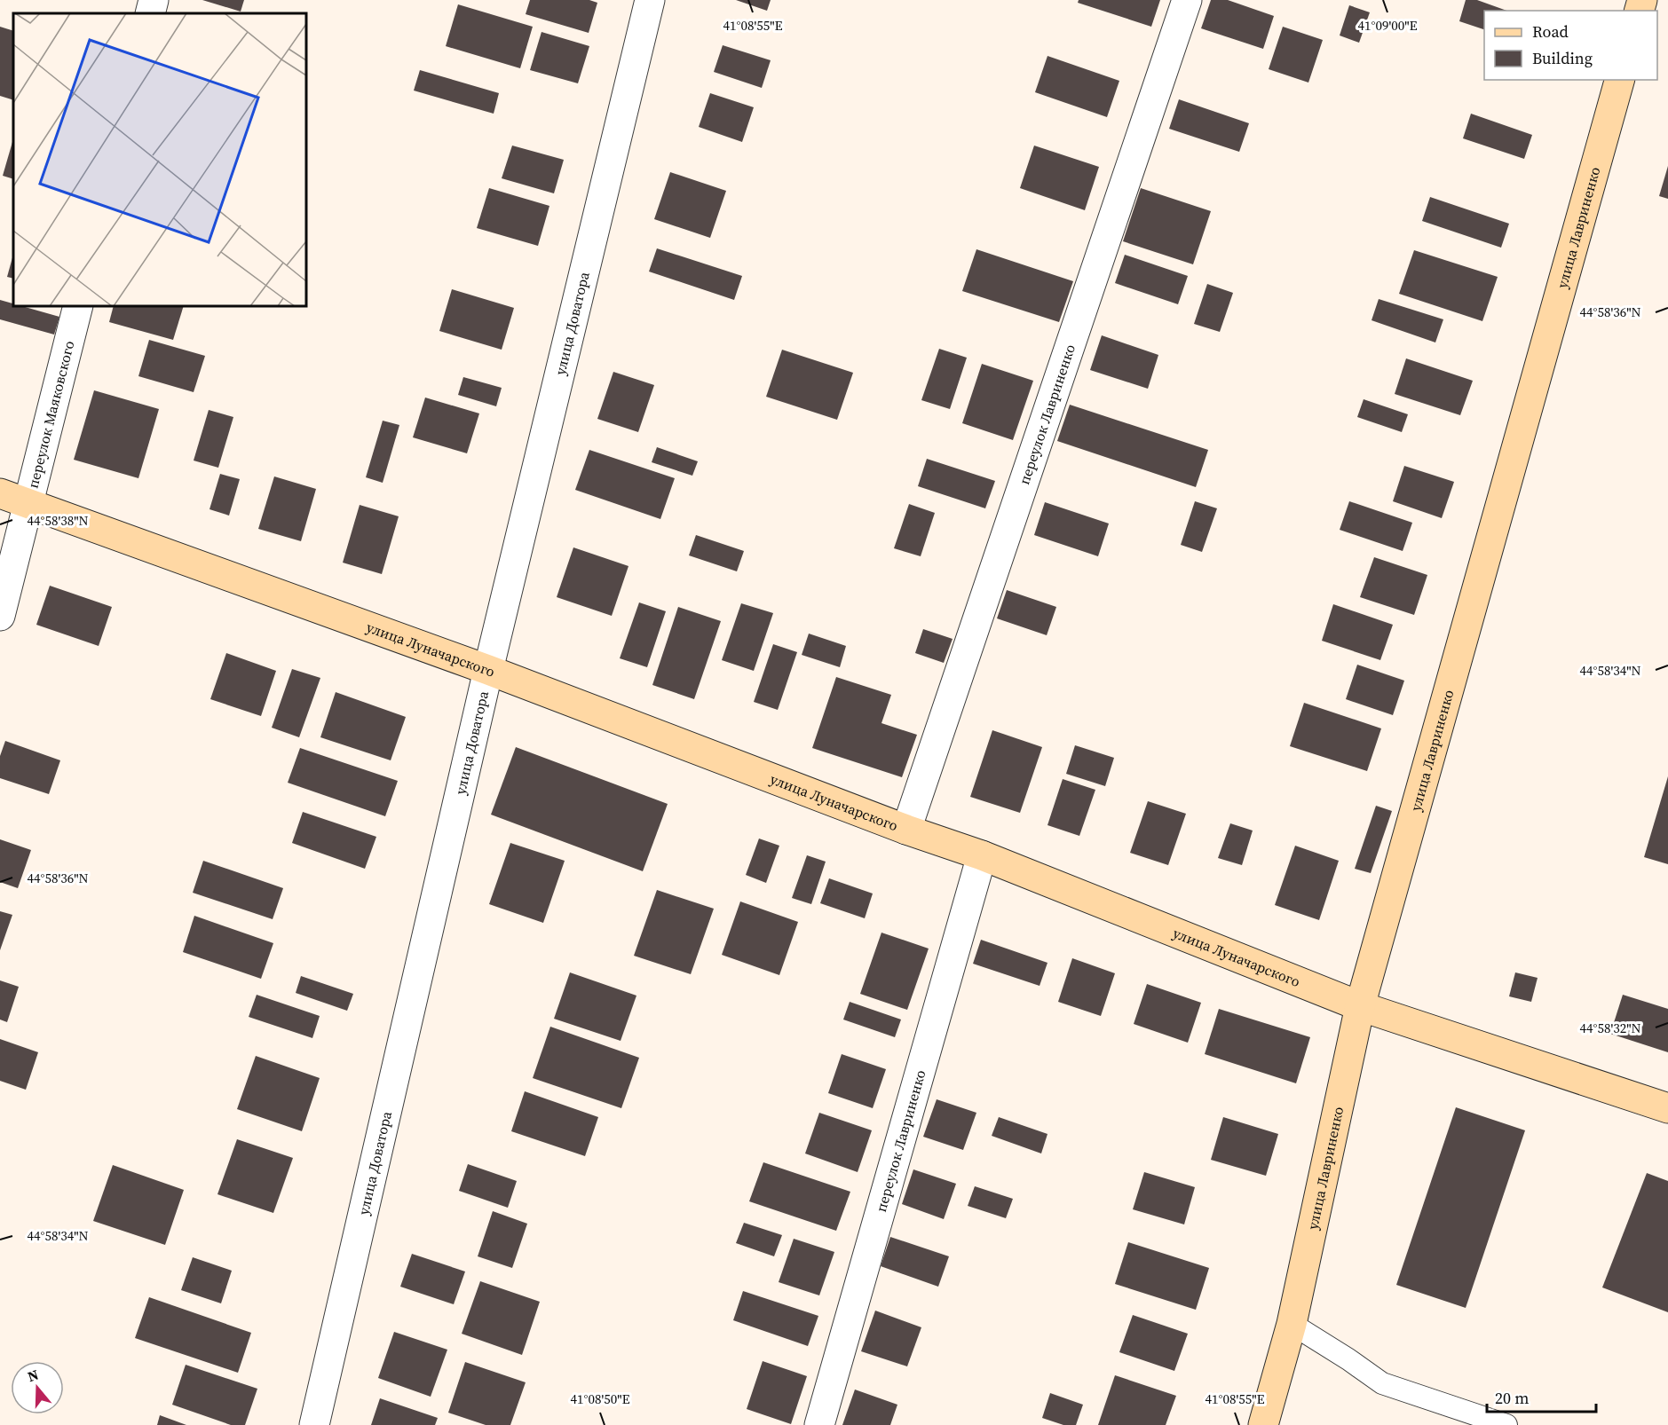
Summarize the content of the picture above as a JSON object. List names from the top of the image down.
{
  "streets": {
    "main road": ["улица Лавриненко", "улица Луначарского"],
    "street": ["улица Доватора", "переулок Маяковского", "переулок Лавриненко"]
  },
  "crossings": [
    ["улица Лавриненко", "улица Луначарского"],
    ["улица Доватора", "улица Луначарского"],
    ["переулок Маяковского", "улица Луначарского"],
    ["переулок Лавриненко", "улица Луначарского"]
  ],
  "legend": ["Road", "Building"],
  "scale_bar": "20 m",
  "north": "top",
  "coordinates": [
    "41°08'55\"E",
    "41°09'00\"E",
    "44°58'36\"N",
    "44°58'38\"N",
    "44°58'34\"N",
    "44°58'32\"N",
    "41°08'50\"E"
  ]
}
